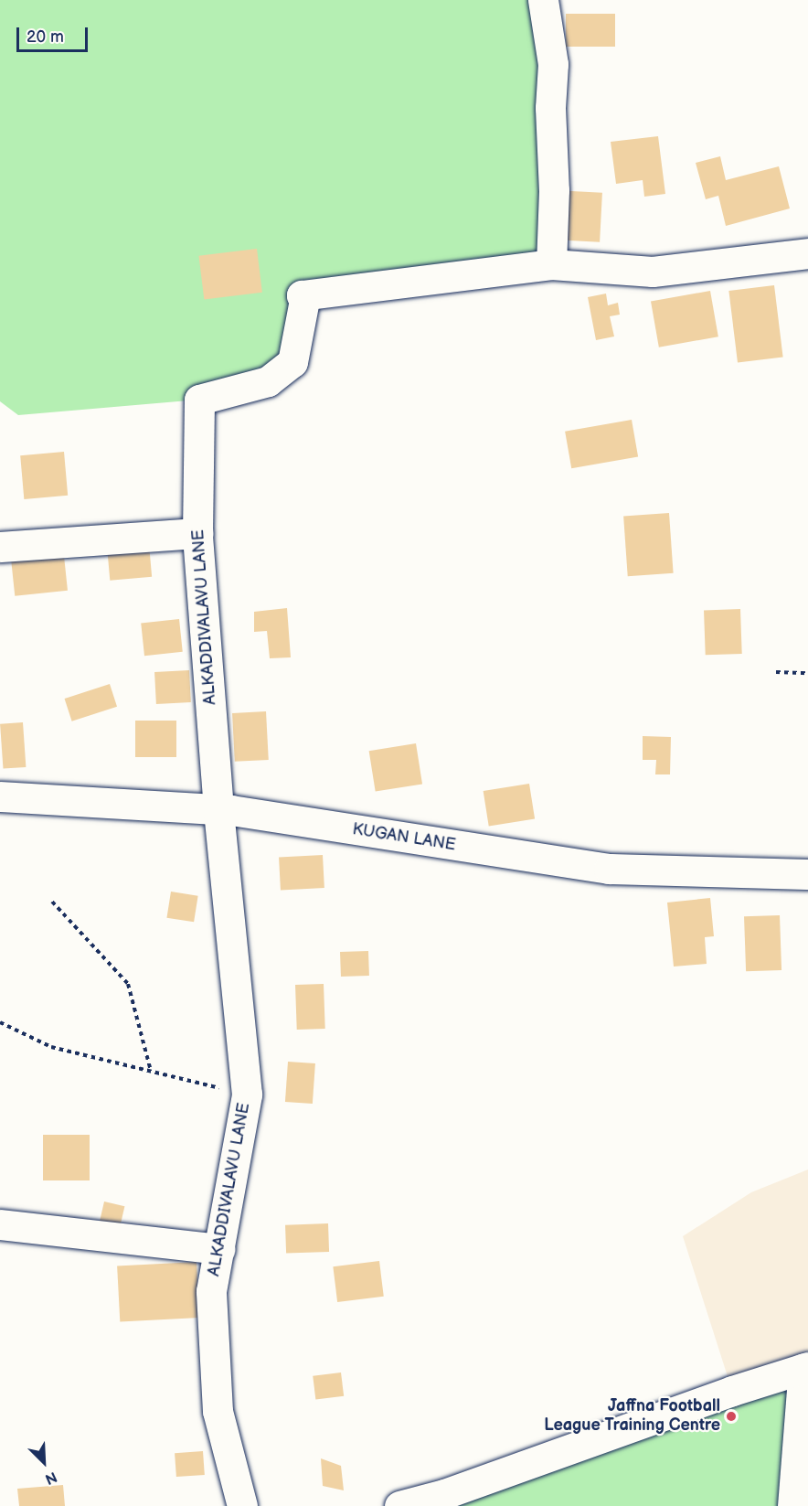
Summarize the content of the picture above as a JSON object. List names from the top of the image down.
{
  "streets": {
    "main road": ["ALKADDIVALAVU LANE", "KUGAN LANE"]
  },
  "crossings": [
    ["ALKADDIVALAVU LANE", "KUGAN LANE"]
  ],
  "places": ["Jaffna Football League Training Centre"],
  "scale_bar": "20 m",
  "north": "bottom right"
}
